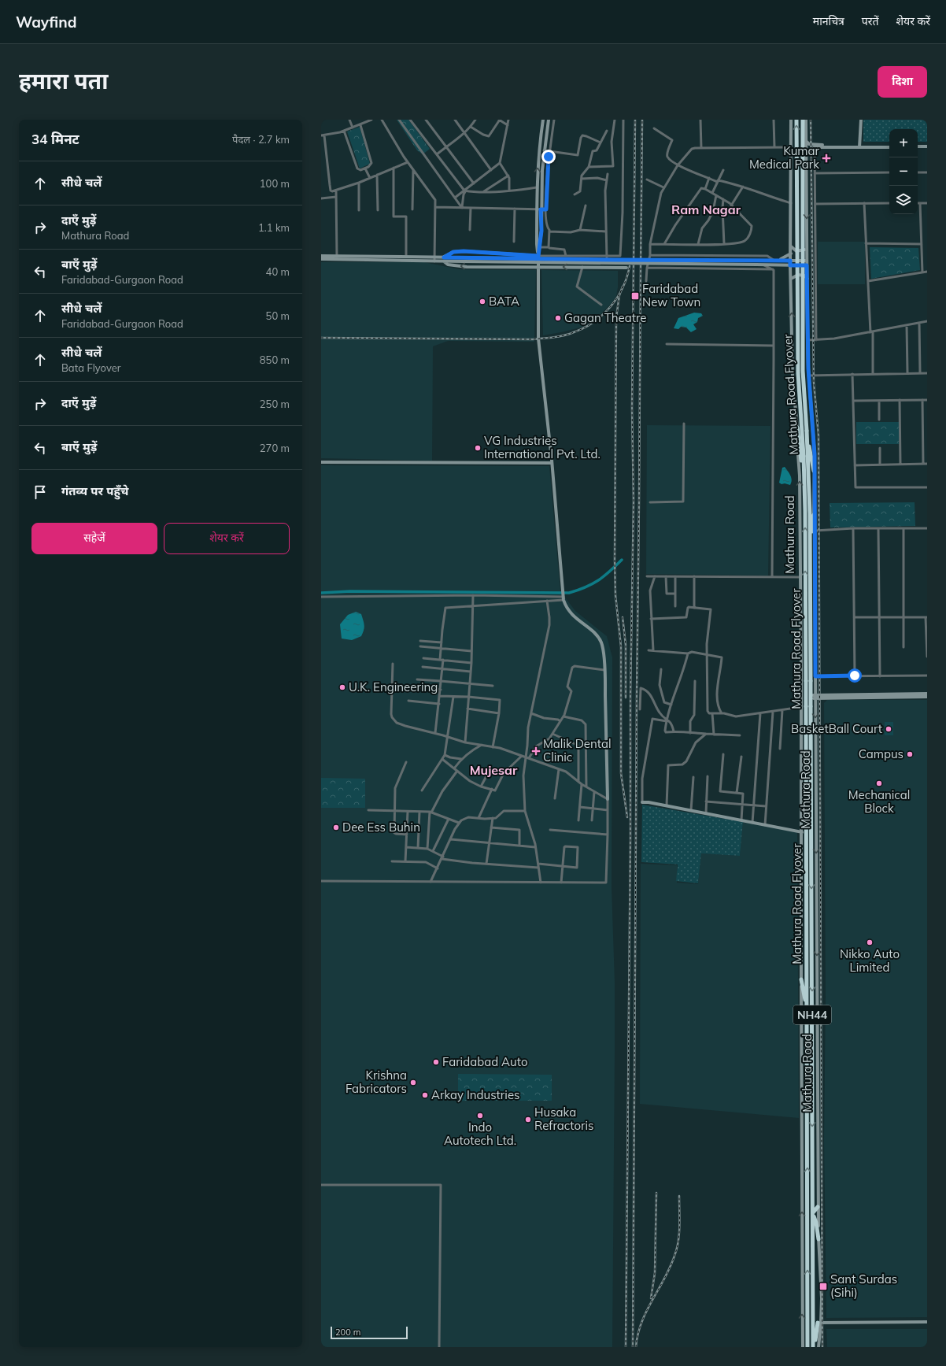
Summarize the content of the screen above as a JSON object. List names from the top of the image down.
{
  "streets": {
    "highway": ["Mathura Road Flyover", "Mathura Road", "NH44"]
  },
  "crossings": [
    ["Mathura Road Flyover", "Mathura Road"]
  ],
  "districts": ["Ram Nagar", "Mujesar"],
  "places": {
    "health": ["Kumar Medical Park", "Malik Dental Clinic"],
    "transit": ["Faridabad New Town", "Sant Surdas (Sihi)"],
    "other": [
      "BATA",
      "Gagan Theatre",
      "VG Industries International Pvt. Ltd.",
      "U.K. Engineering",
      "BasketBall Court",
      "Campus",
      "Mechanical Block",
      "Dee Ess Buhin",
      "Nikko Auto Limited",
      "Faridabad Auto",
      "Krishna Fabricators",
      "Arkay Industries",
      "Indo Autotech Ltd.",
      "Husaka Refractoris"
    ]
  },
  "scale_bar": "200 m",
  "page": {
    "header": "Wayfind",
    "nav": ["मानचित्र", "परतें", "शेयर करें"],
    "buttons": [
      "दिशा",
      ["सहेजें", "शेयर करें"]
    ],
    "title": "हमारा पता",
    "heading": ["34 मिनट", "पैदल · 2.7 km"],
    "map_buttons": ["+", "−"],
    "list": [
      ["सीधे चलें", "100 m"],
      ["दाएँ मुड़ें", "Mathura Road", "1.1 km"],
      ["बाएँ मुड़ें", "Faridabad-Gurgaon Road", "40 m"],
      ["सीधे चलें", "Faridabad-Gurgaon Road", "50 m"],
      ["सीधे चलें", "Bata Flyover", "850 m"],
      ["दाएँ मुड़ें", "250 m"],
      ["बाएँ मुड़ें", "270 m"],
      "गंतव्य पर पहुँचे"
    ],
    "scale": "200 m"
  }
}
